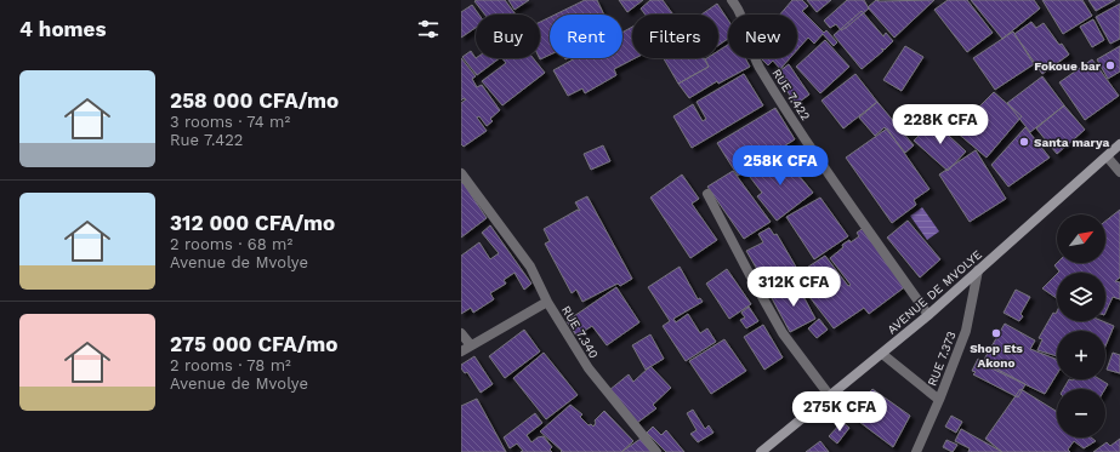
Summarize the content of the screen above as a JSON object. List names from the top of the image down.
{
  "streets": {
    "main road": ["AVENUE DE MVOLYE"],
    "street": ["RUE 7.422", "RUE 7.340", "RUE 7.373"]
  },
  "crossings": [
    ["RUE 7.422", "AVENUE DE MVOLYE"],
    ["AVENUE DE MVOLYE", "RUE 7.373"]
  ],
  "places": ["Fokoue bar", "Santa marya", "Shop Ets Akono"],
  "north": "top right",
  "page": {
    "heading": "4 homes",
    "chip": [
      "Buy",
      "Rent",
      "Filters",
      "New"
    ],
    "list": [
      {
        "name": "258 000 CFA/mo",
        "note": "3 rooms · 74 m² · Rue 7.422"
      },
      {
        "name": "312 000 CFA/mo",
        "note": "2 rooms · 68 m² · Avenue de Mvolye"
      },
      {
        "name": "275 000 CFA/mo",
        "note": "2 rooms · 78 m² · Avenue de Mvolye"
      }
    ],
    "price": [
      "228K CFA",
      "258K CFA",
      "312K CFA",
      "275K CFA"
    ],
    "map_buttons": ["+", "−"]
  }
}
